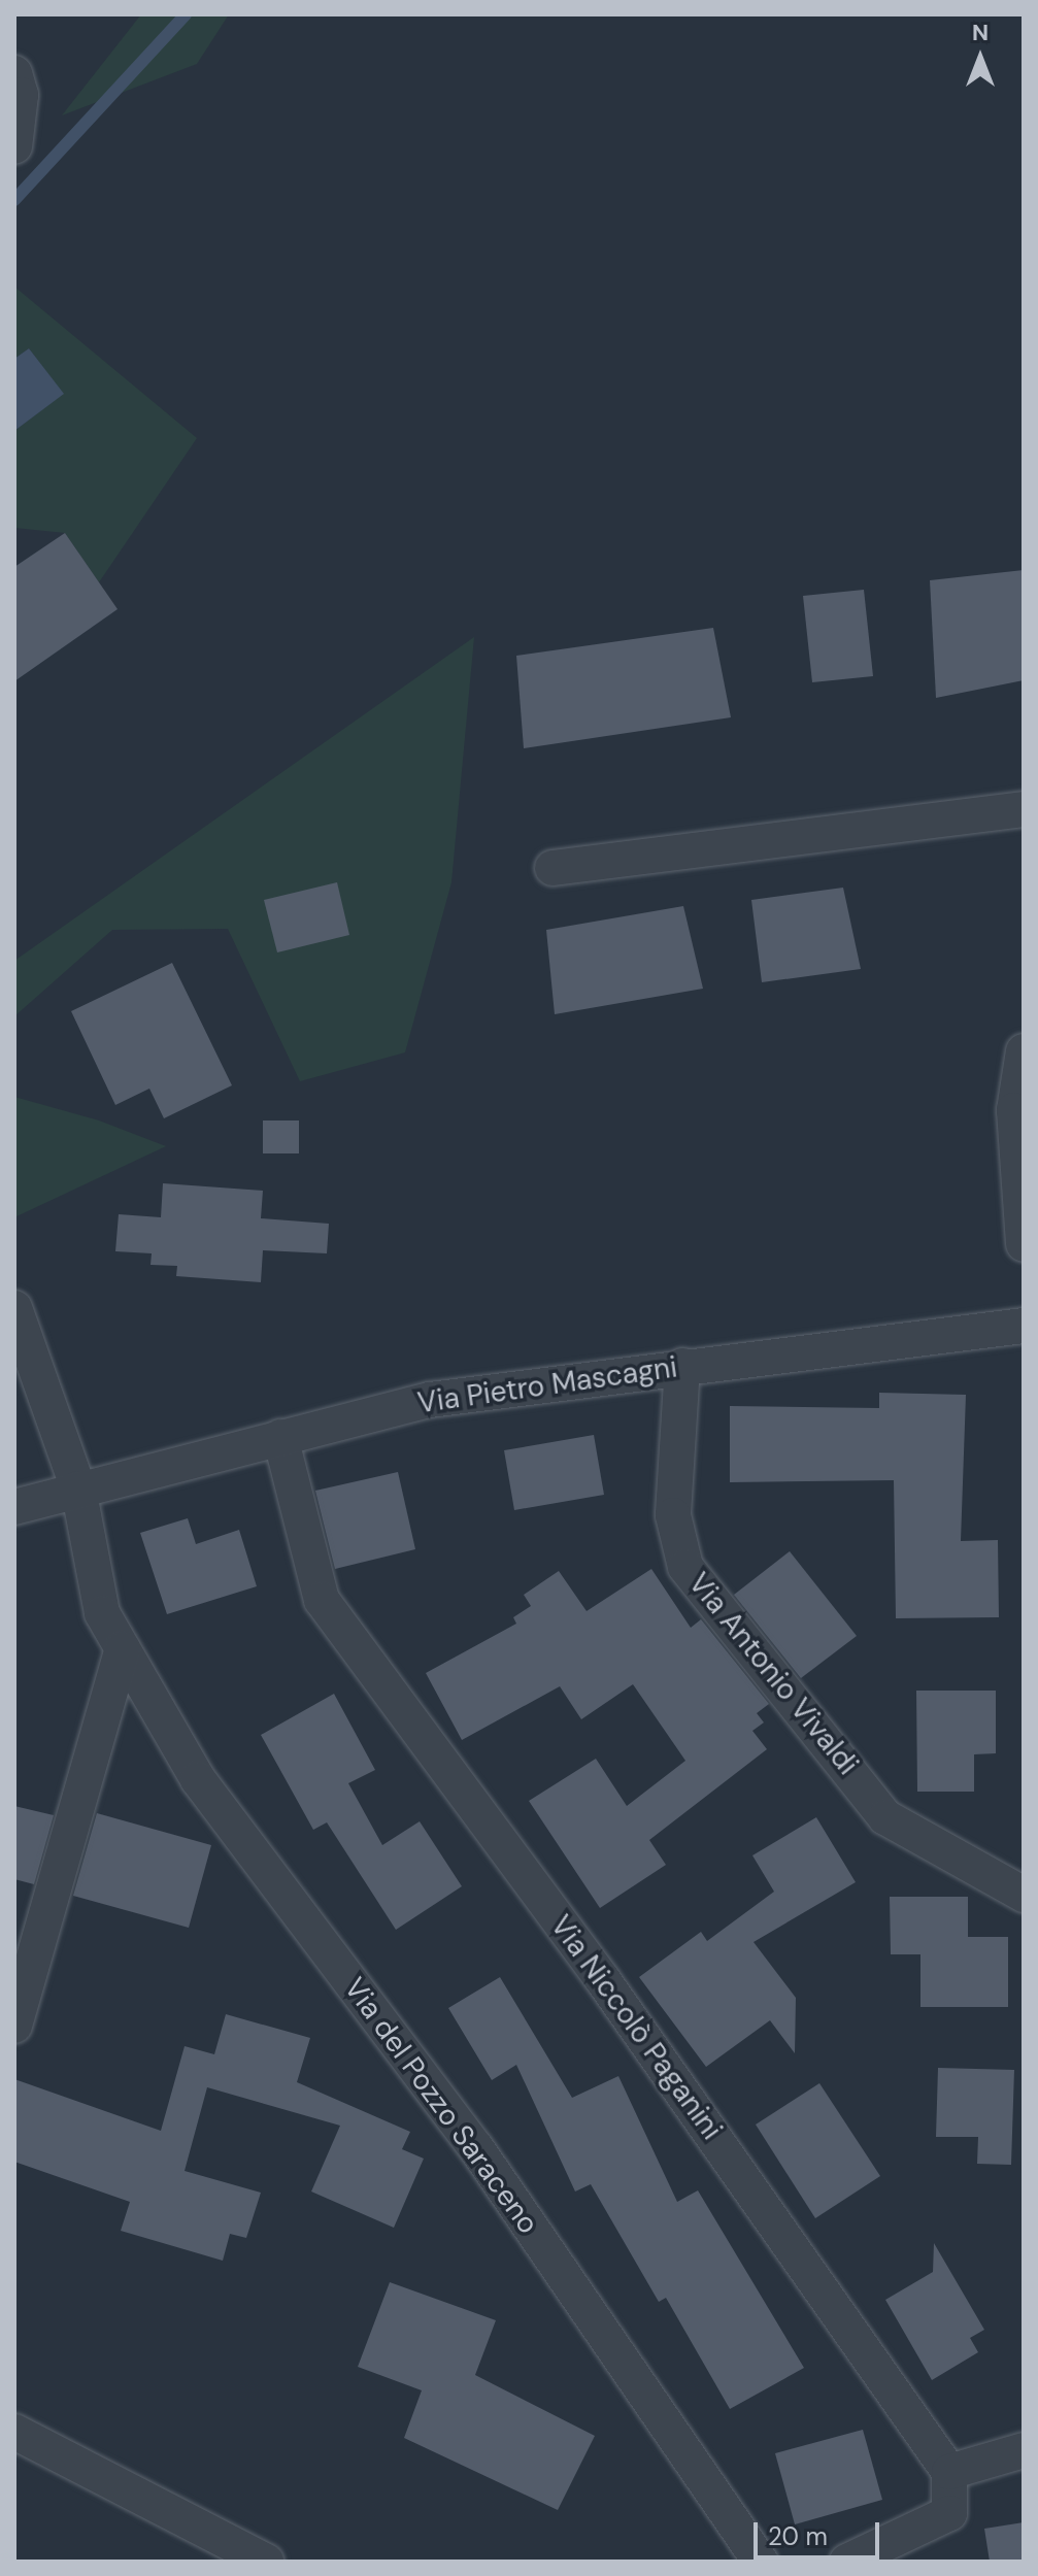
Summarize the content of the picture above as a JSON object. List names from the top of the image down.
{
  "streets": {
    "street": [
      "Via Pietro Mascagni",
      "Via Antonio Vivaldi",
      "Via Niccolò Paganini",
      "Via del Pozzo Saraceno"
    ]
  },
  "crossings": [
    ["Via Pietro Mascagni", "Via Antonio Vivaldi"],
    ["Via Pietro Mascagni", "Via Niccolò Paganini"],
    ["Via Pietro Mascagni", "Via del Pozzo Saraceno"]
  ],
  "scale_bar": "20 m",
  "north": "top"
}
